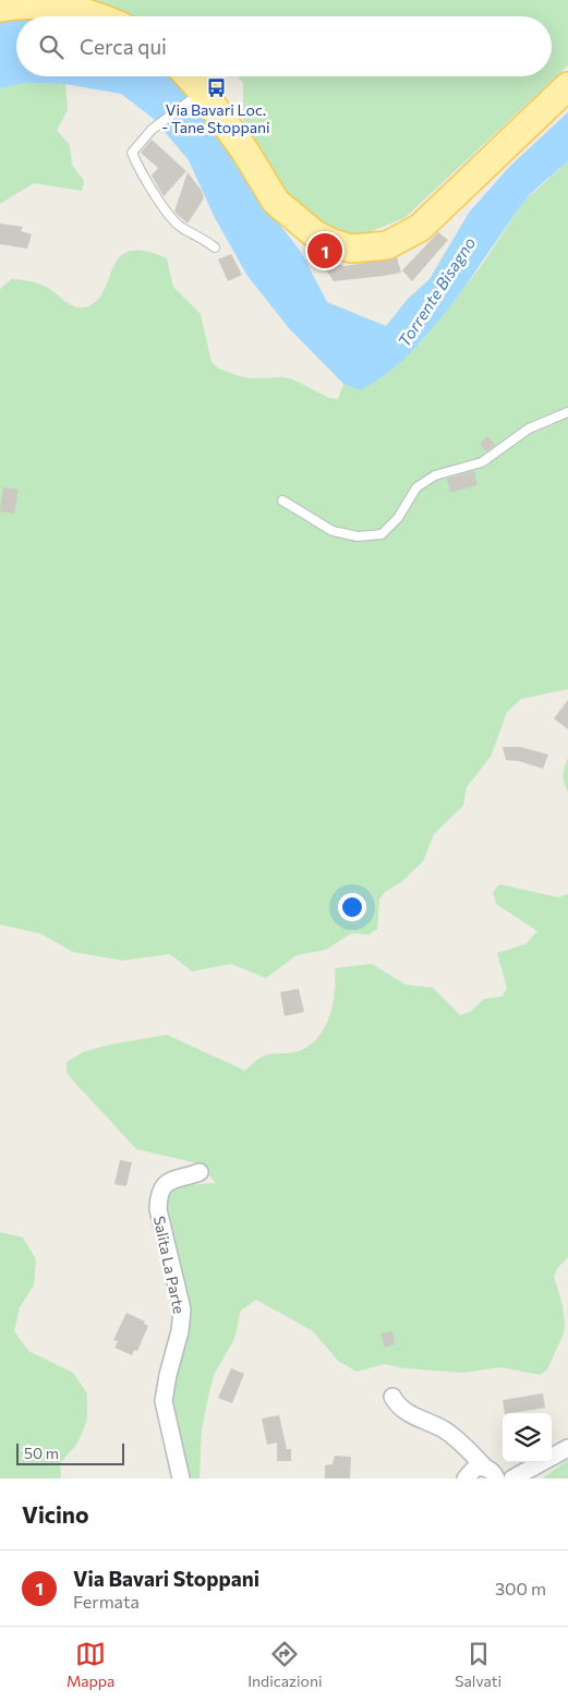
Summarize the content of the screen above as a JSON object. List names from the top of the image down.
{
  "streets": {
    "street": ["Salita La Parte"]
  },
  "water": ["Torrente Bisagno"],
  "places": {
    "bus stop": ["Via Bavari Loc. - Tane Stoppani"]
  },
  "scale_bar": "50 m",
  "page": {
    "search": "Cerca qui",
    "pins": "1",
    "scale": "50 m",
    "heading": "Vicino",
    "list": [
      {
        "mark": "1",
        "name": "Via Bavari Stoppani",
        "note": "Fermata",
        "value": "300 m"
      }
    ],
    "nav": ["Mappa", "Indicazioni", "Salvati"]
  }
}
